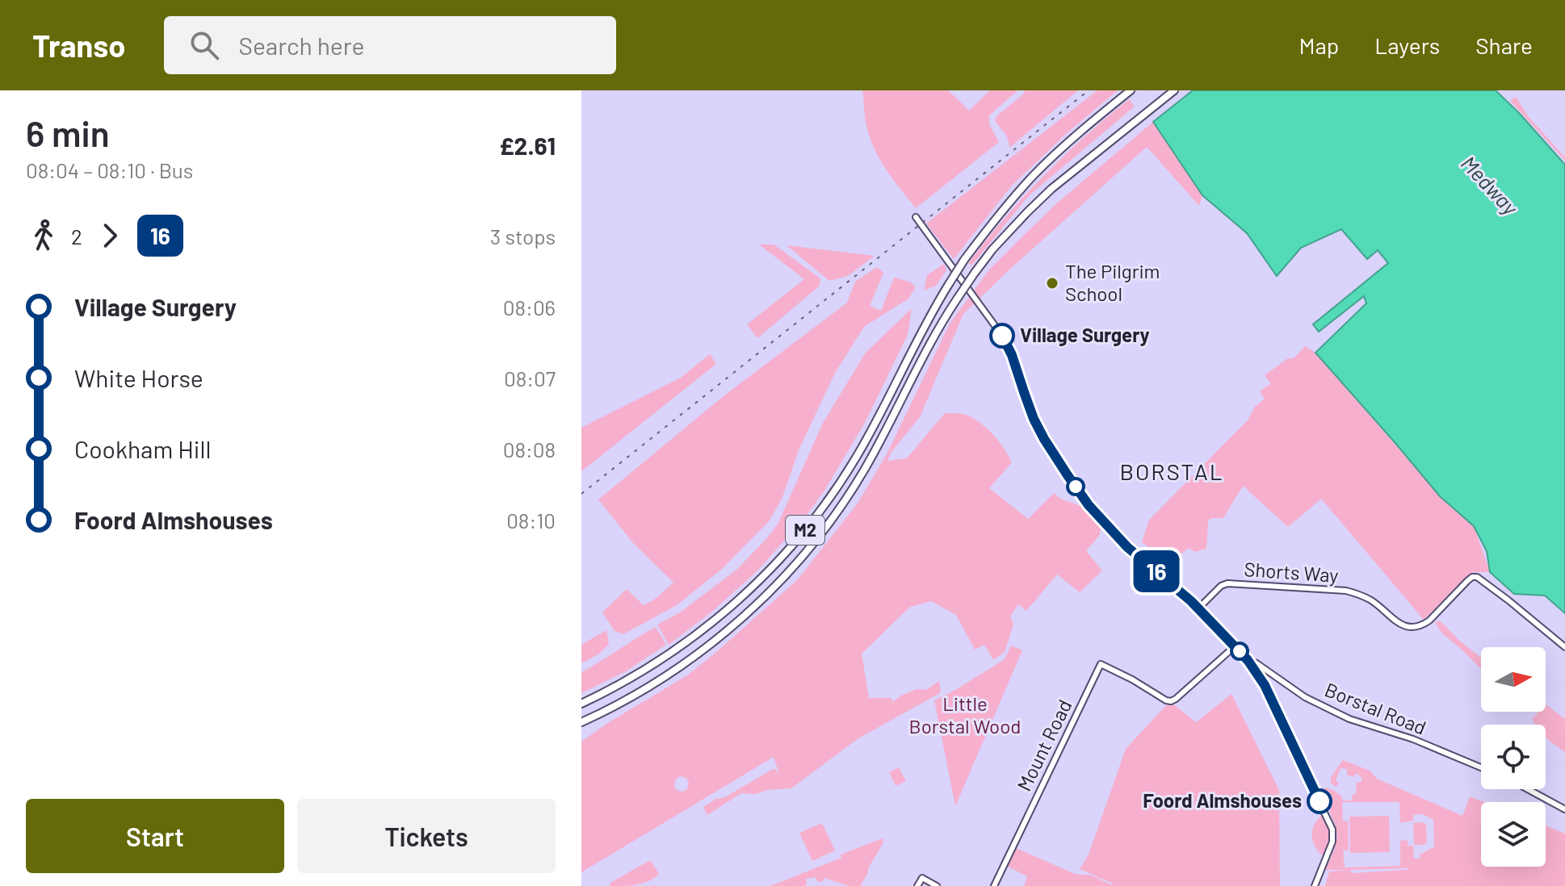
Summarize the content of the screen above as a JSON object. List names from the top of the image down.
{
  "streets": {
    "highway": ["M2"],
    "street": ["Shorts Way", "Borstal Road", "Mount Road"]
  },
  "crossings": [
    ["Shorts Way", "Borstal Road"],
    ["Borstal Road", "Mount Road"]
  ],
  "districts": ["BORSTAL"],
  "water": ["Medway"],
  "parks": ["Little Borstal Wood"],
  "places": ["The Pilgrim School", "Village Surgery", "Foord Almshouses"],
  "lines": ["bus line 16"],
  "north": "right",
  "page": {
    "header": "Transo",
    "search": "Search here",
    "nav": ["Map", "Layers", "Share"],
    "heading": ["6 min", "08:04 – 08:10 · Bus", "£2.61"],
    "on_map": "16",
    "legs": ["2", "16", "3 stops"],
    "list": [
      {
        "name": "Village Surgery",
        "value": "08:06"
      },
      {
        "name": "White Horse",
        "value": "08:07"
      },
      {
        "name": "Cookham Hill",
        "value": "08:08"
      },
      {
        "name": "Foord Almshouses",
        "value": "08:10"
      }
    ],
    "buttons": ["Start", "Tickets"]
  }
}
